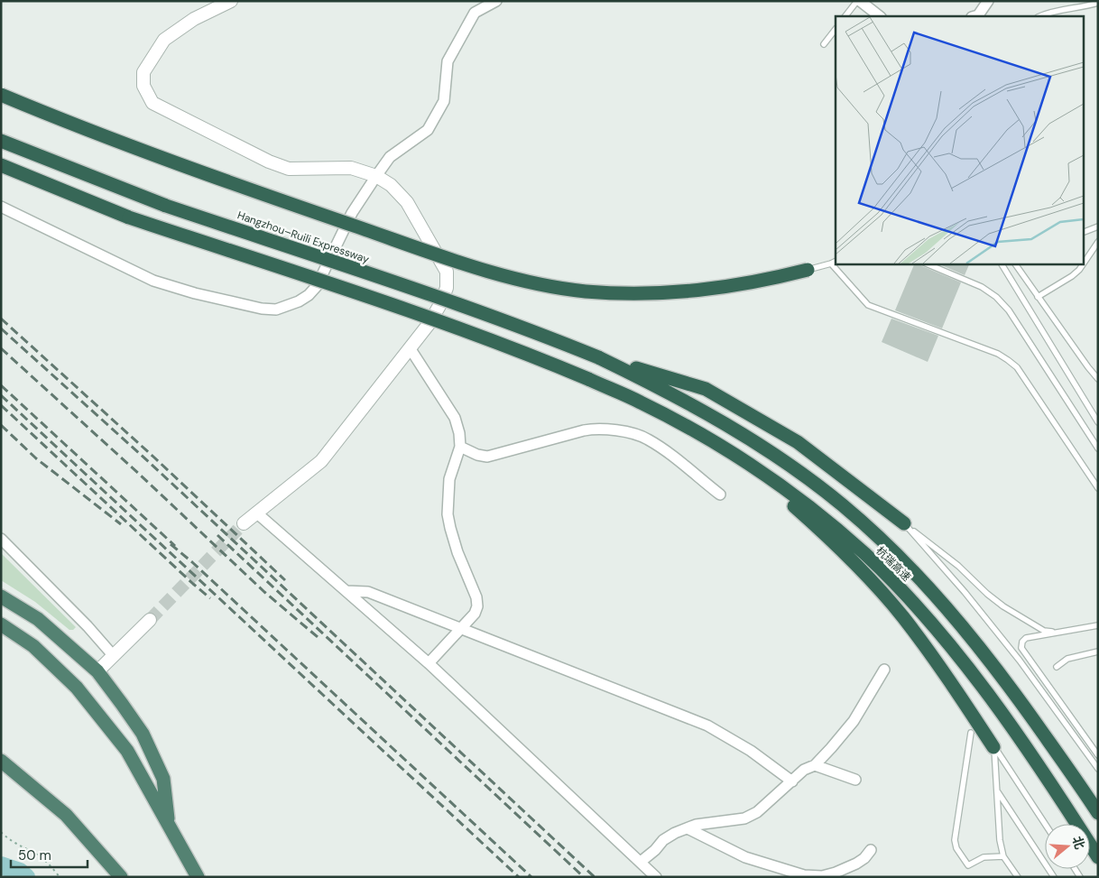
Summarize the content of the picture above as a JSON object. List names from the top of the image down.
{
  "streets": {
    "highway": ["Hangzhou–Ruili Expressway", "杭瑞高速"]
  },
  "crossings": [
    ["Hangzhou–Ruili Expressway", "杭瑞高速"]
  ],
  "scale_bar": "50 m",
  "north": "right"
}
